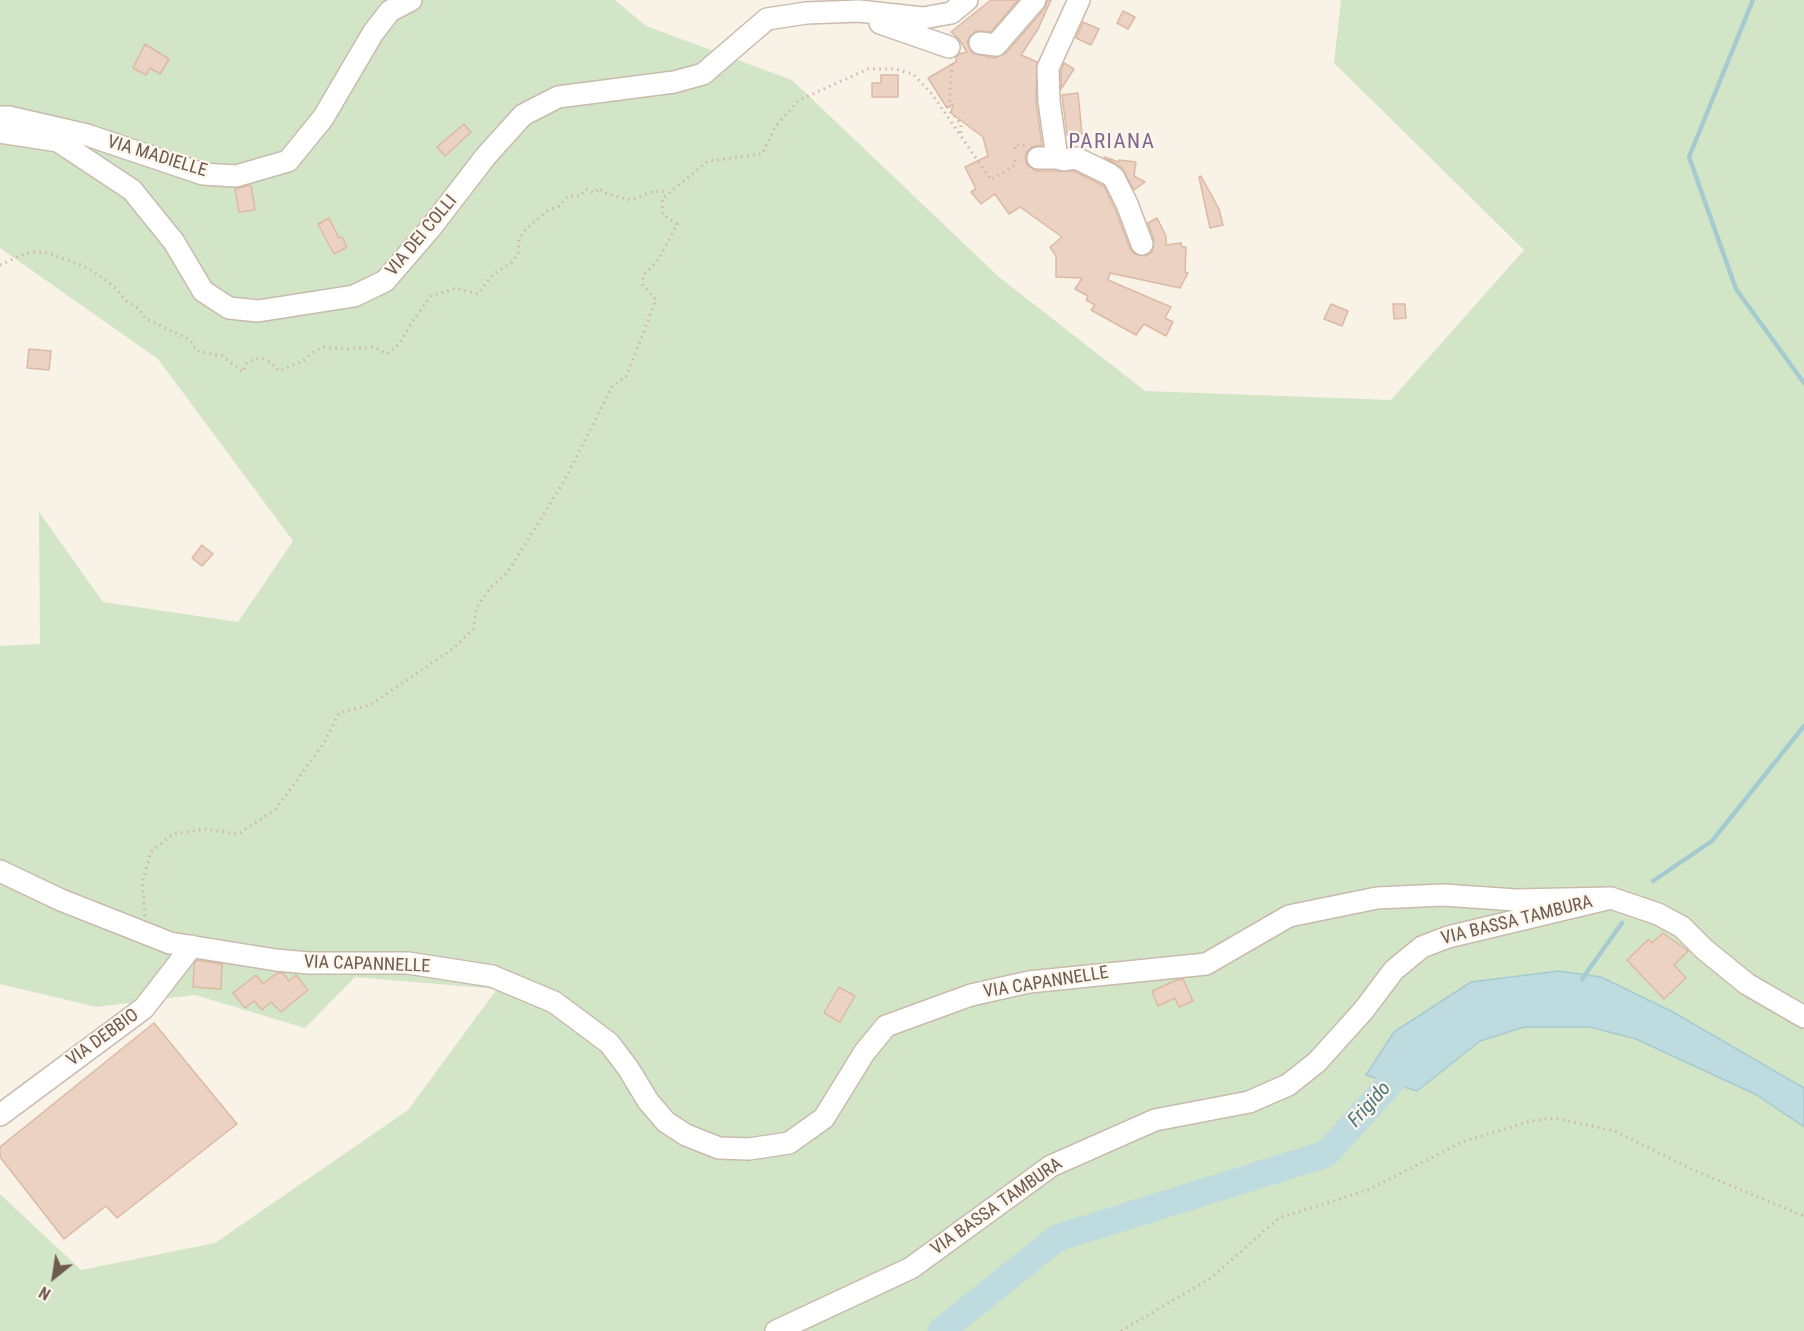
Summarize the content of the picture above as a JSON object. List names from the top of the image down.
{
  "streets": {
    "street": [
      "VIA MADIELLE",
      "VIA DEI COLLI",
      "VIA BASSA TAMBURA",
      "VIA CAPANNELLE",
      "VIA DEBBIO"
    ]
  },
  "crossings": [
    ["VIA BASSA TAMBURA", "VIA CAPANNELLE"],
    ["VIA CAPANNELLE", "VIA DEBBIO"]
  ],
  "districts": ["PARIANA"],
  "water": ["Frigido"],
  "north": "bottom left"
}
